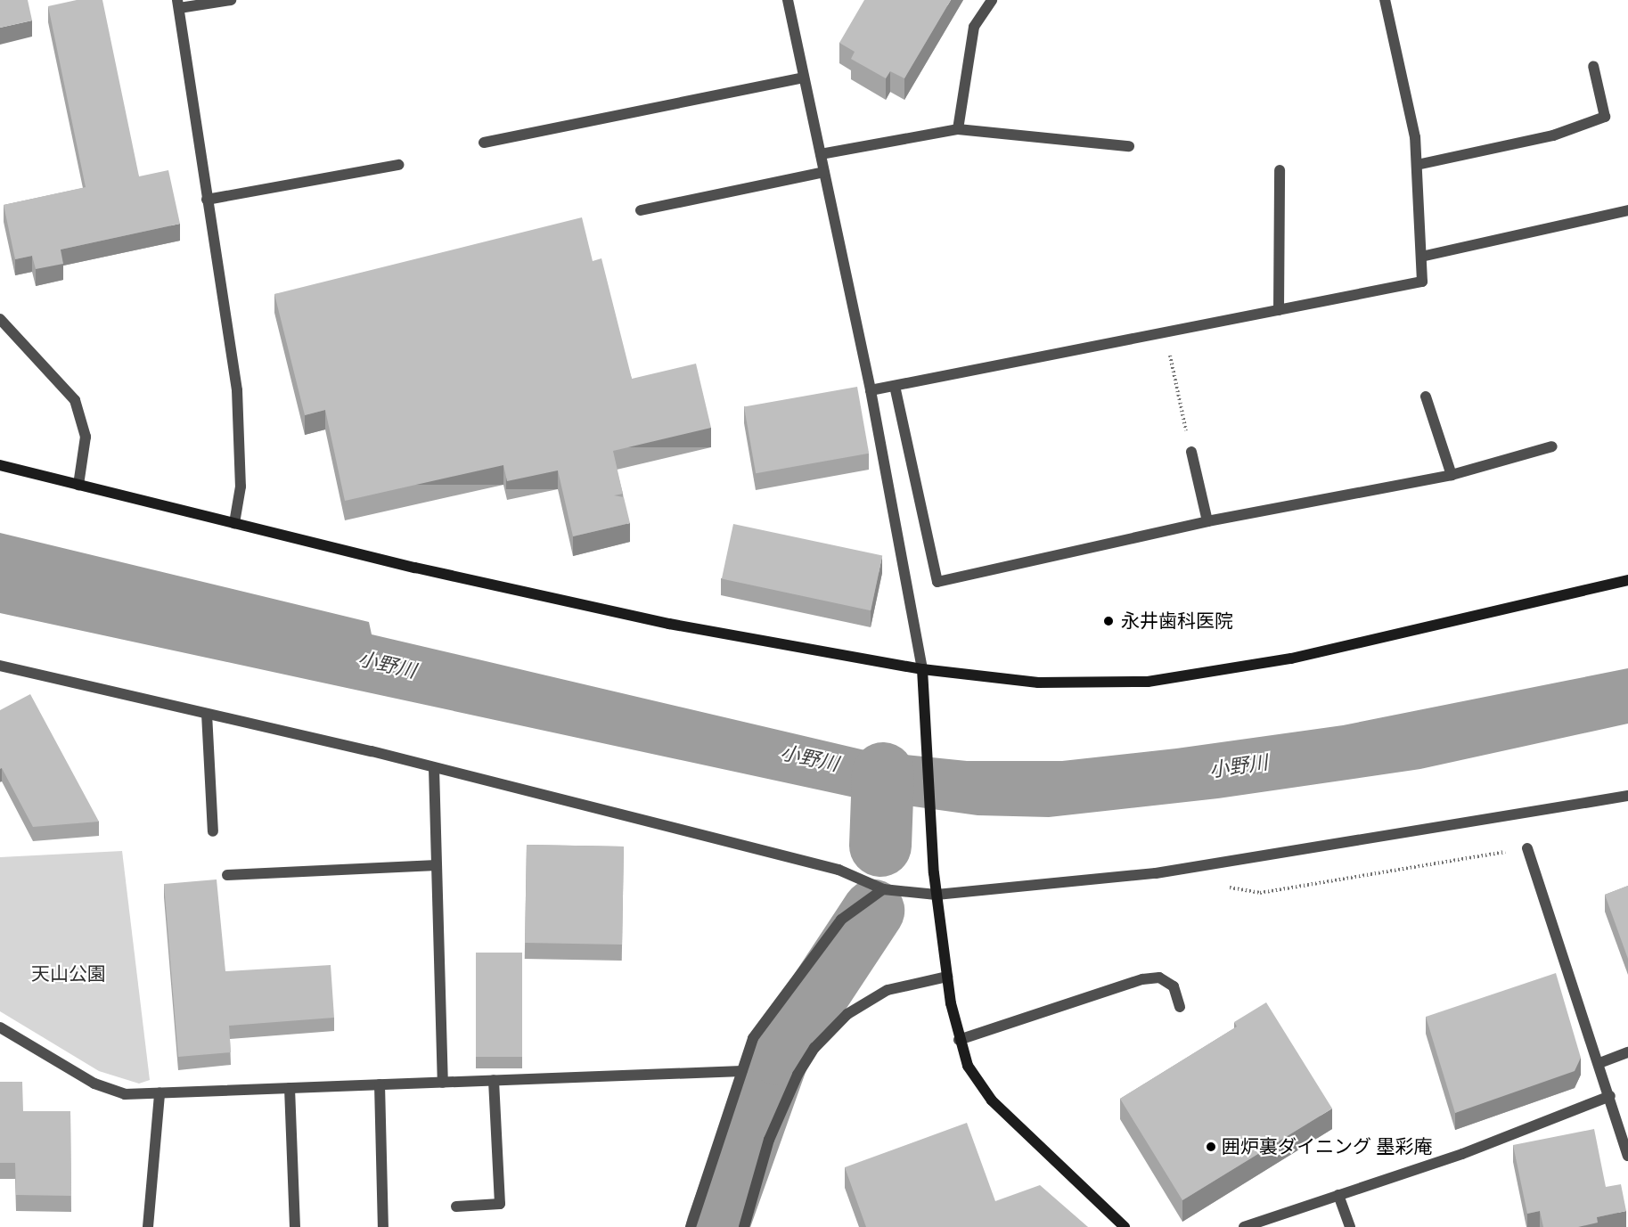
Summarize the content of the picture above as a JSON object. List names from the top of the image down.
{
  "water": ["小野川"],
  "parks": ["天山公園"],
  "places": ["永井歯科医院", "囲炉裏ダイニング 墨彩庵"]
}
